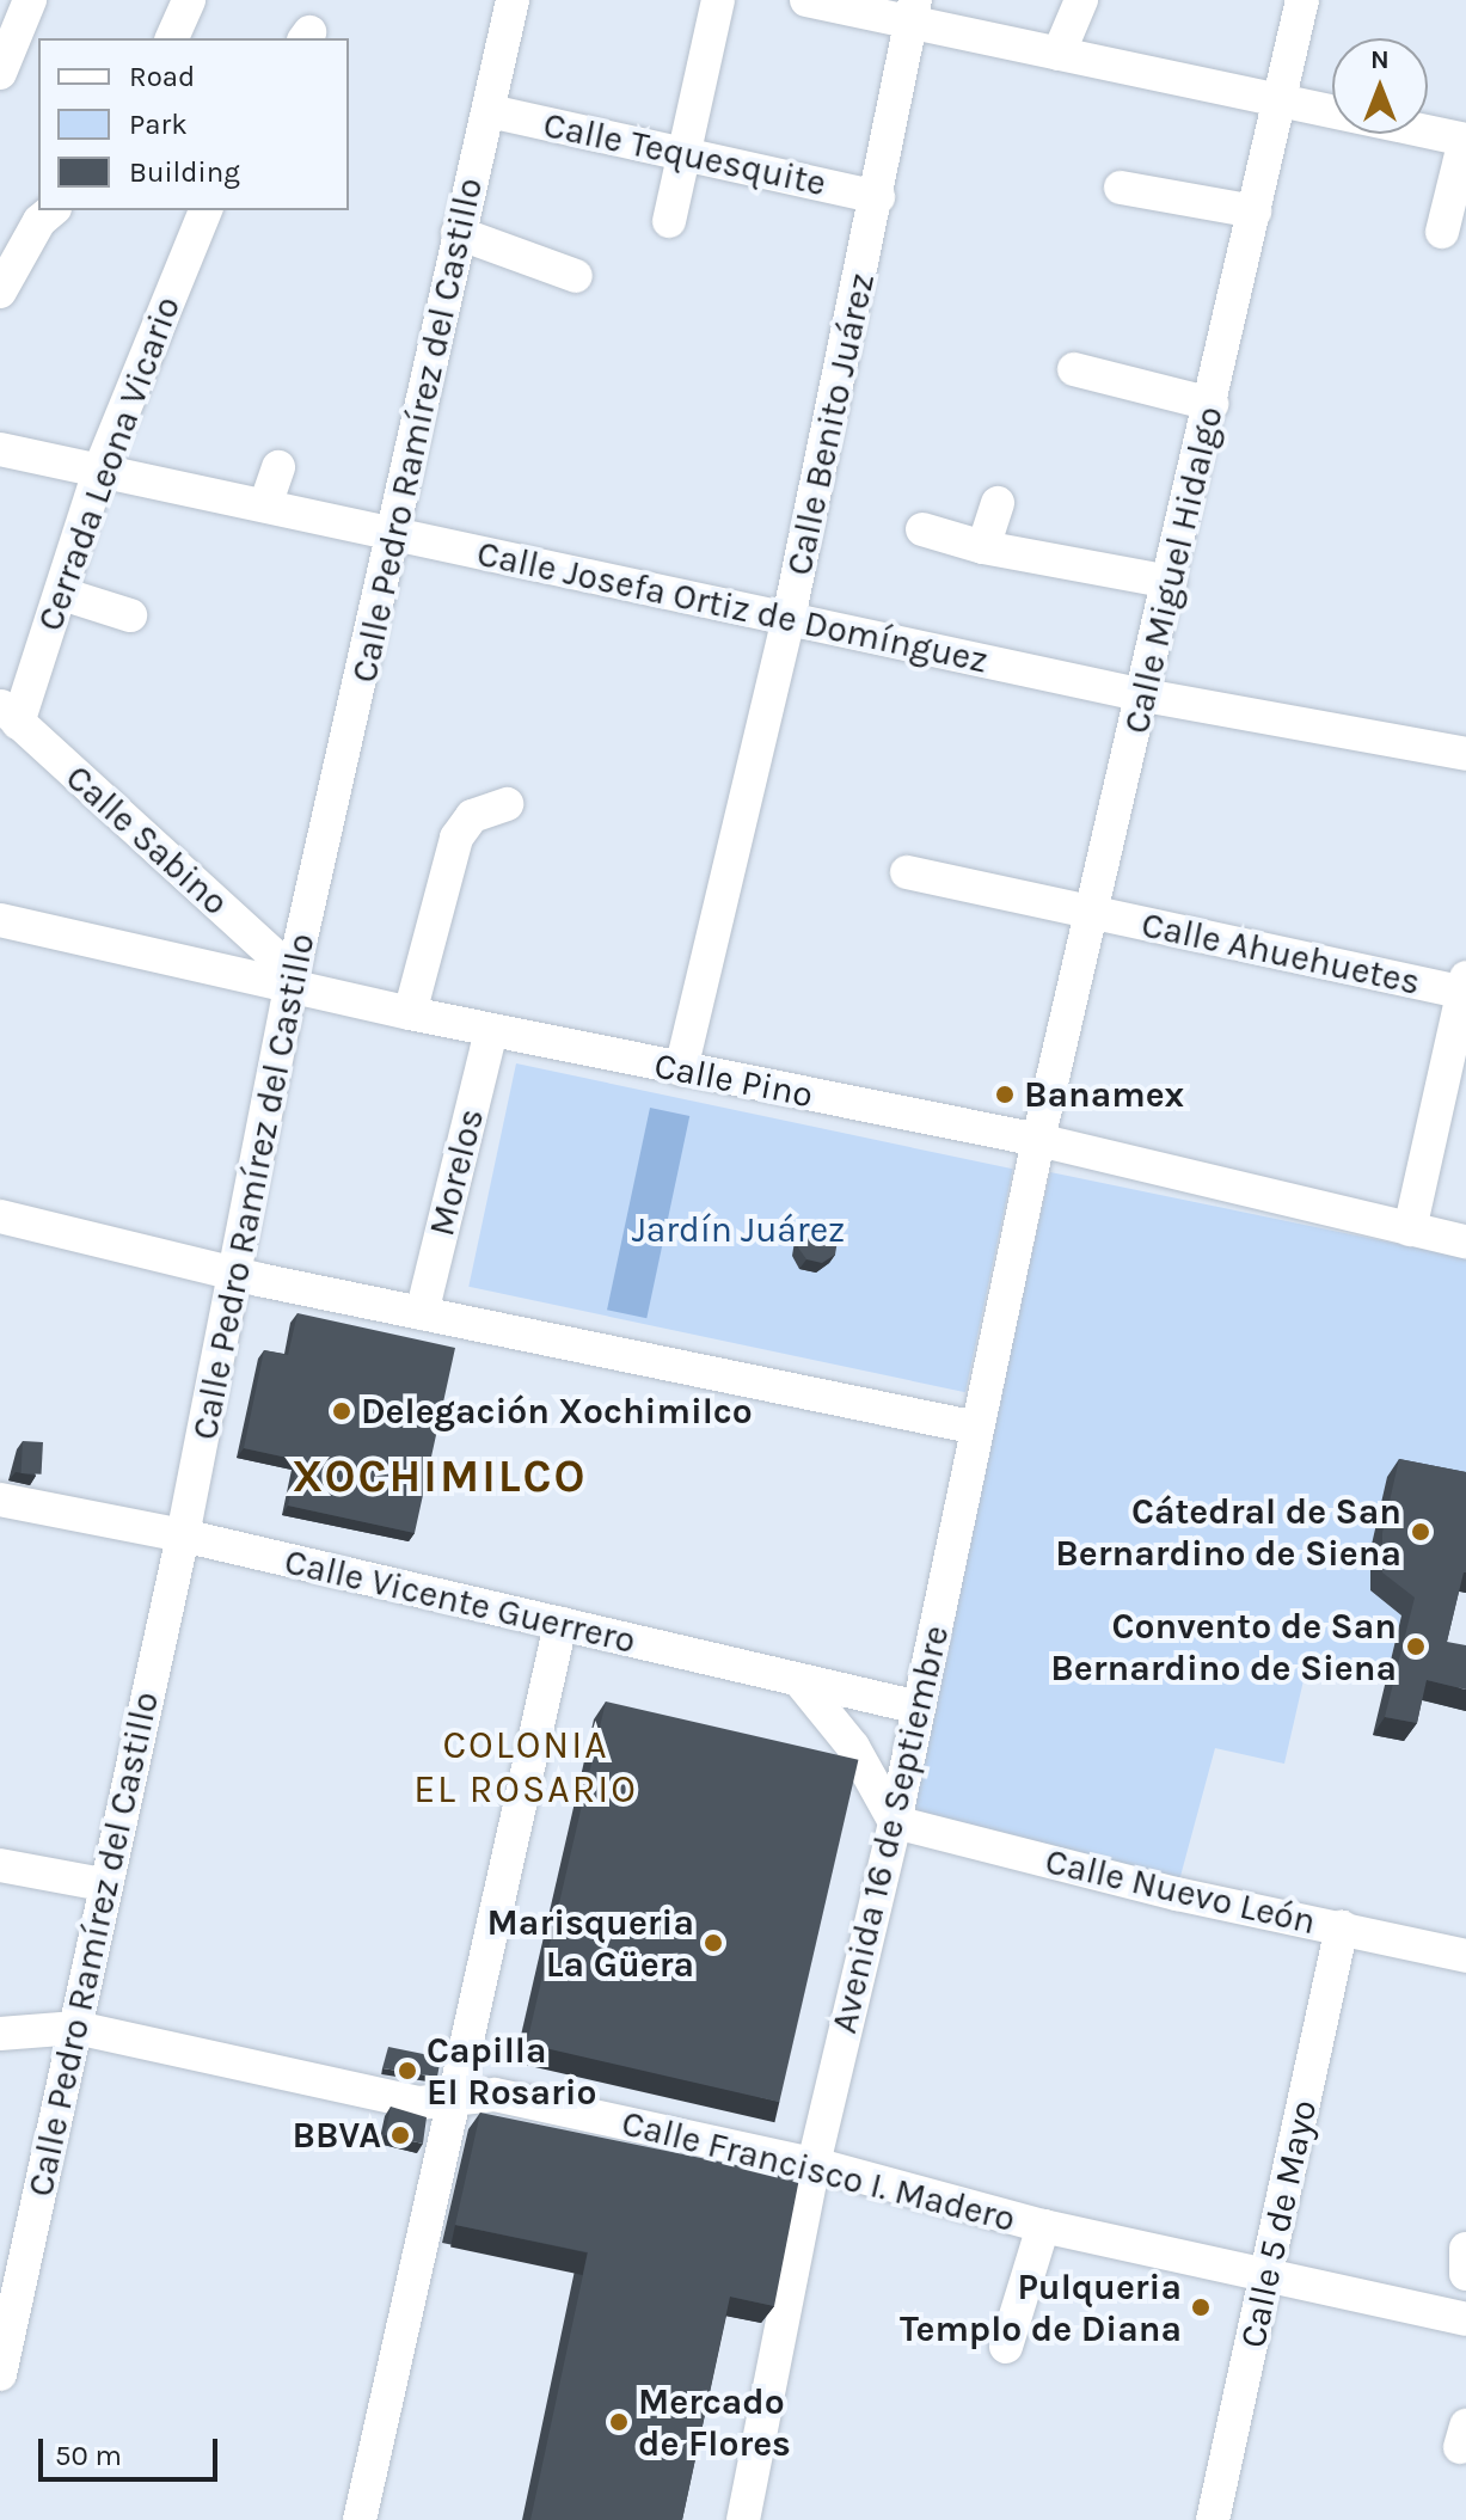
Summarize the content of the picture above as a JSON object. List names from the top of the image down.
{
  "streets": {
    "street": [
      "Calle Tequesquite",
      "Calle Benito Juárez",
      "Calle Pedro Ramírez del Castillo",
      "Cerrada Leona Vicario",
      "Calle Miguel Hidalgo",
      "Calle Josefa Ortiz de Domínguez",
      "Calle Sabino",
      "Calle Ahuehuetes",
      "Calle Pino",
      "Morelos",
      "Calle Vicente Guerrero",
      "Avenida 16 de Septiembre",
      "Calle Nuevo León",
      "Calle Francisco I. Madero",
      "Calle 5 de Mayo"
    ]
  },
  "crossings": [
    ["Calle Tequesquite", "Calle Benito Juárez"],
    ["Calle Tequesquite", "Calle Pedro Ramírez del Castillo"],
    ["Calle Benito Juárez", "Calle Josefa Ortiz de Domínguez"],
    ["Calle Benito Juárez", "Calle Pino"],
    ["Calle Pedro Ramírez del Castillo", "Calle Josefa Ortiz de Domínguez"],
    ["Calle Pedro Ramírez del Castillo", "Calle Sabino"],
    ["Calle Pedro Ramírez del Castillo", "Calle Pino"],
    ["Calle Pedro Ramírez del Castillo", "Calle Vicente Guerrero"],
    ["Calle Pedro Ramírez del Castillo", "Calle Francisco I. Madero"],
    ["Cerrada Leona Vicario", "Calle Josefa Ortiz de Domínguez"],
    ["Cerrada Leona Vicario", "Calle Sabino"],
    ["Calle Miguel Hidalgo", "Calle Josefa Ortiz de Domínguez"],
    ["Calle Miguel Hidalgo", "Calle Ahuehuetes"],
    ["Calle Miguel Hidalgo", "Calle Pino"],
    ["Calle Miguel Hidalgo", "Avenida 16 de Septiembre"],
    ["Calle Sabino", "Calle Pino"],
    ["Calle Pino", "Morelos"],
    ["Calle Pino", "Avenida 16 de Septiembre"],
    ["Calle Vicente Guerrero", "Avenida 16 de Septiembre"],
    ["Avenida 16 de Septiembre", "Calle Nuevo León"],
    ["Avenida 16 de Septiembre", "Calle Francisco I. Madero"],
    ["Calle Nuevo León", "Calle 5 de Mayo"],
    ["Calle Francisco I. Madero", "Calle 5 de Mayo"]
  ],
  "districts": ["XOCHIMILCO", "COLONIA EL ROSARIO"],
  "parks": ["Jardín Juárez"],
  "places": [
    "Banamex",
    "Delegación Xochimilco",
    "Cátedral de San Bernardino de Siena",
    "Convento de San Bernardino de Siena",
    "Marisqueria La Güera",
    "Capilla El Rosario",
    "BBVA",
    "Pulqueria Templo de Diana",
    "Mercado de Flores"
  ],
  "legend": ["Road", "Park", "Building"],
  "scale_bar": "50 m",
  "north": "top"
}
